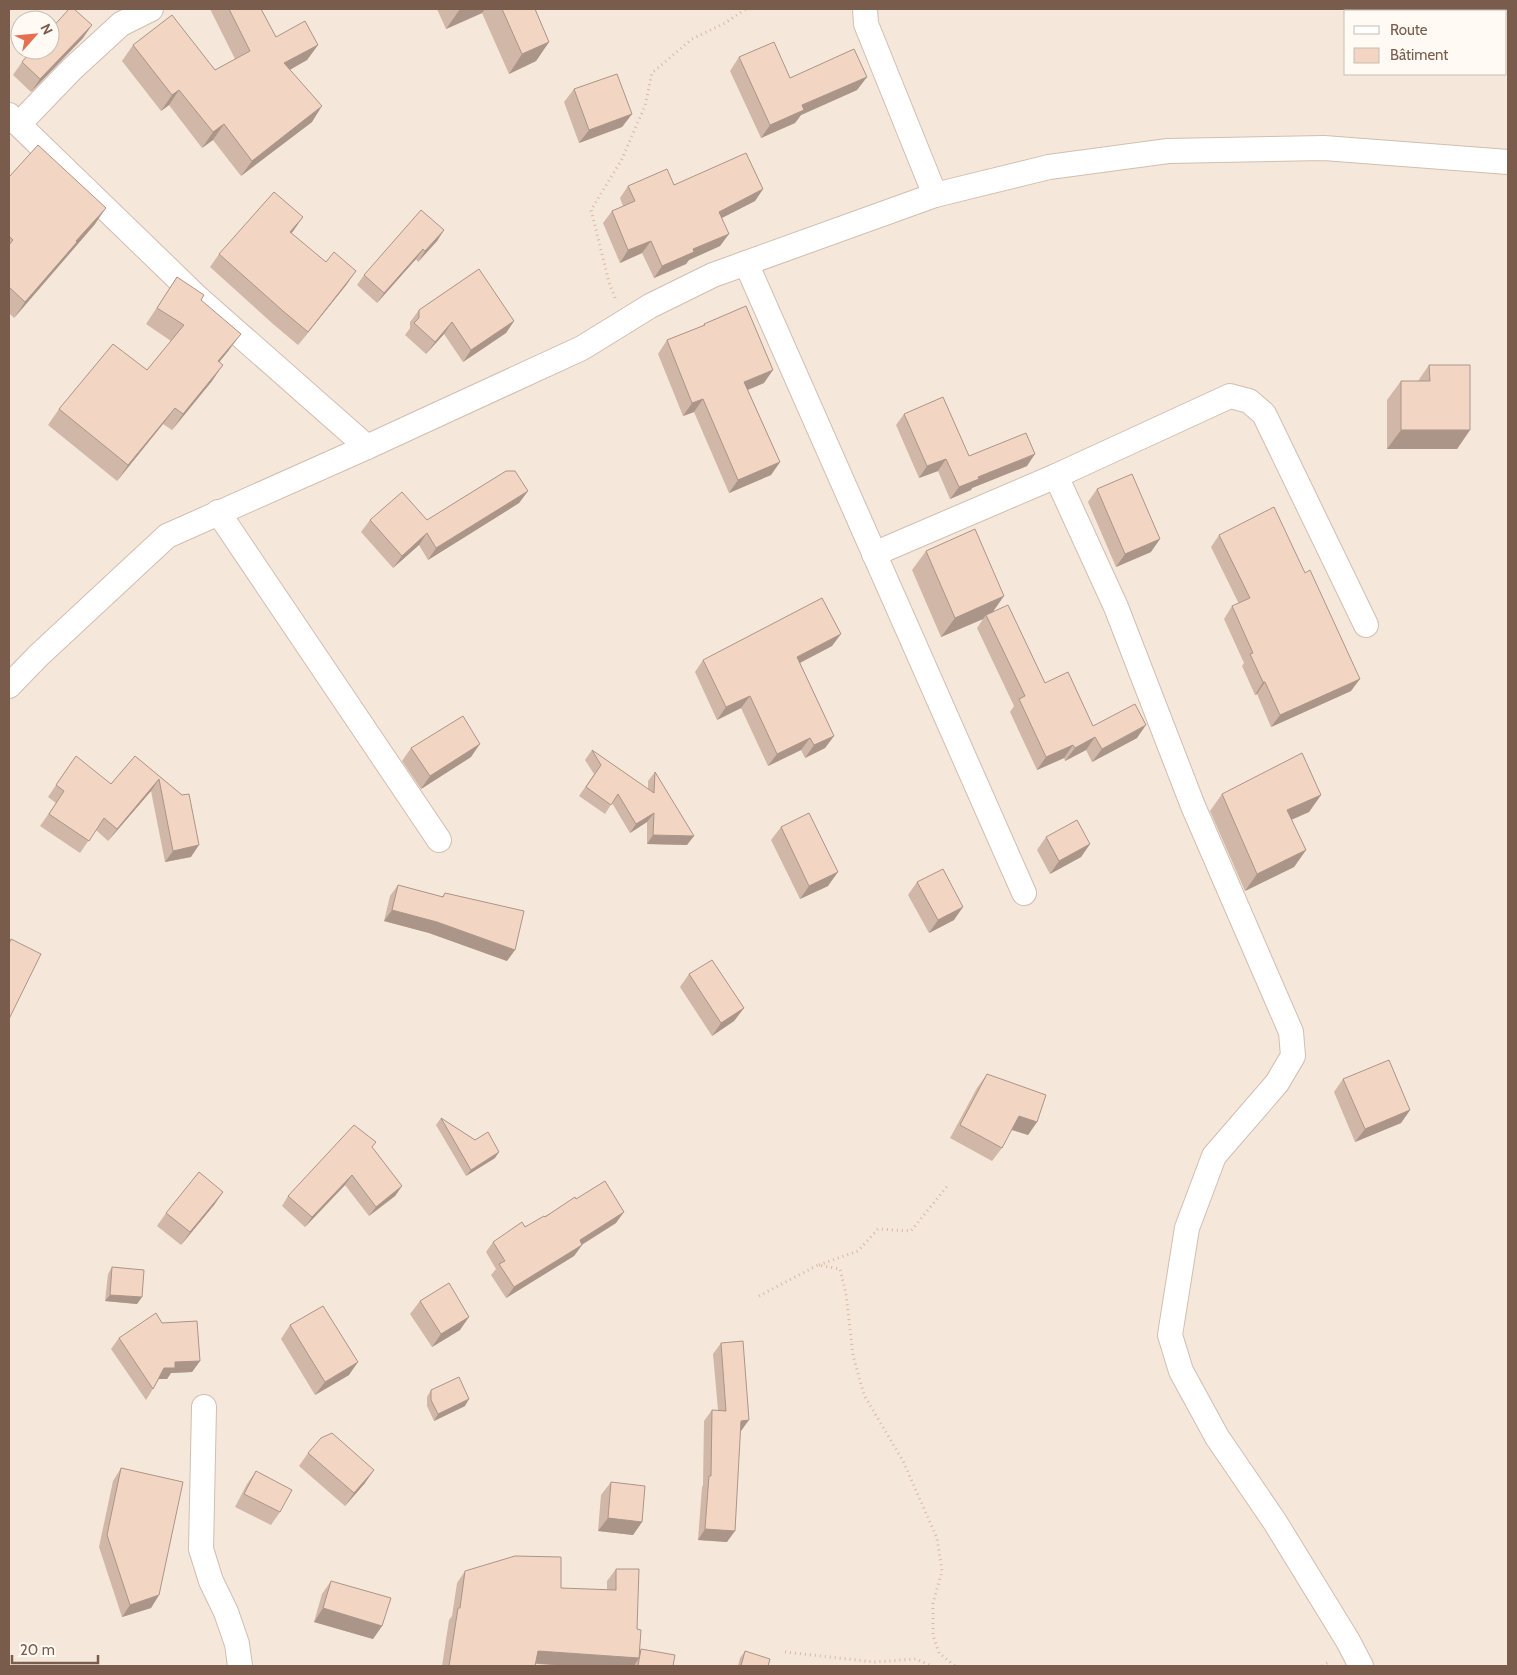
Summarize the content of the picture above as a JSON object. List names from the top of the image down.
{
  "legend": ["Route", "Bâtiment"],
  "scale_bar": "20 m",
  "north": "top right"
}
